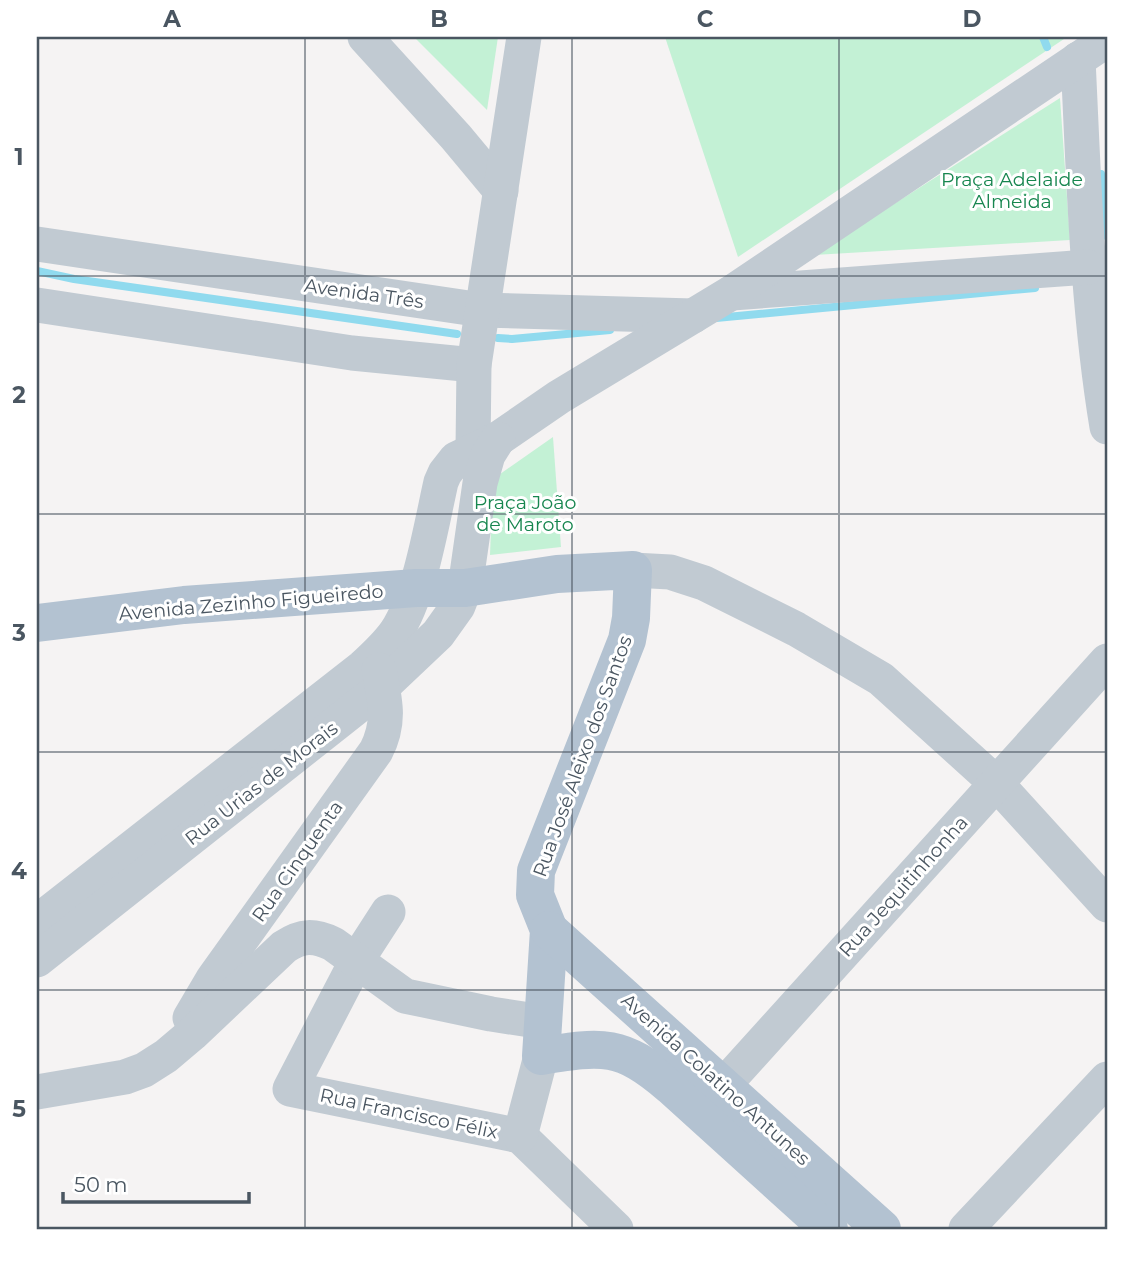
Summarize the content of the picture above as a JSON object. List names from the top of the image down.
{
  "streets": {
    "main road": ["Avenida Zezinho Figueiredo", "Rua José Aleixo dos Santos", "Avenida Colatino Antunes"],
    "street": [
      "Avenida Três",
      "Rua Urias de Morais",
      "Rua Cinquenta",
      "Rua Jequitinhonha",
      "Rua Francisco Félix"
    ]
  },
  "crossings": [
    ["Avenida Três", "Rua Urias de Morais"],
    ["Avenida Zezinho Figueiredo", "Rua José Aleixo dos Santos"],
    ["Avenida Zezinho Figueiredo", "Rua Urias de Morais"],
    ["Rua José Aleixo dos Santos", "Avenida Colatino Antunes"],
    ["Rua José Aleixo dos Santos", "Rua Francisco Félix"],
    ["Rua Urias de Morais", "Rua Cinquenta"],
    ["Rua Jequitinhonha", "Avenida Colatino Antunes"]
  ],
  "parks": ["Praça Adelaide Almeida", "Praça João de Maroto"],
  "scale_bar": "50 m",
  "grid": {
    "columns": [
      "A",
      "B",
      "C",
      "D"
    ],
    "rows": [
      "1",
      "2",
      "3",
      "4",
      "5"
    ]
  }
}
